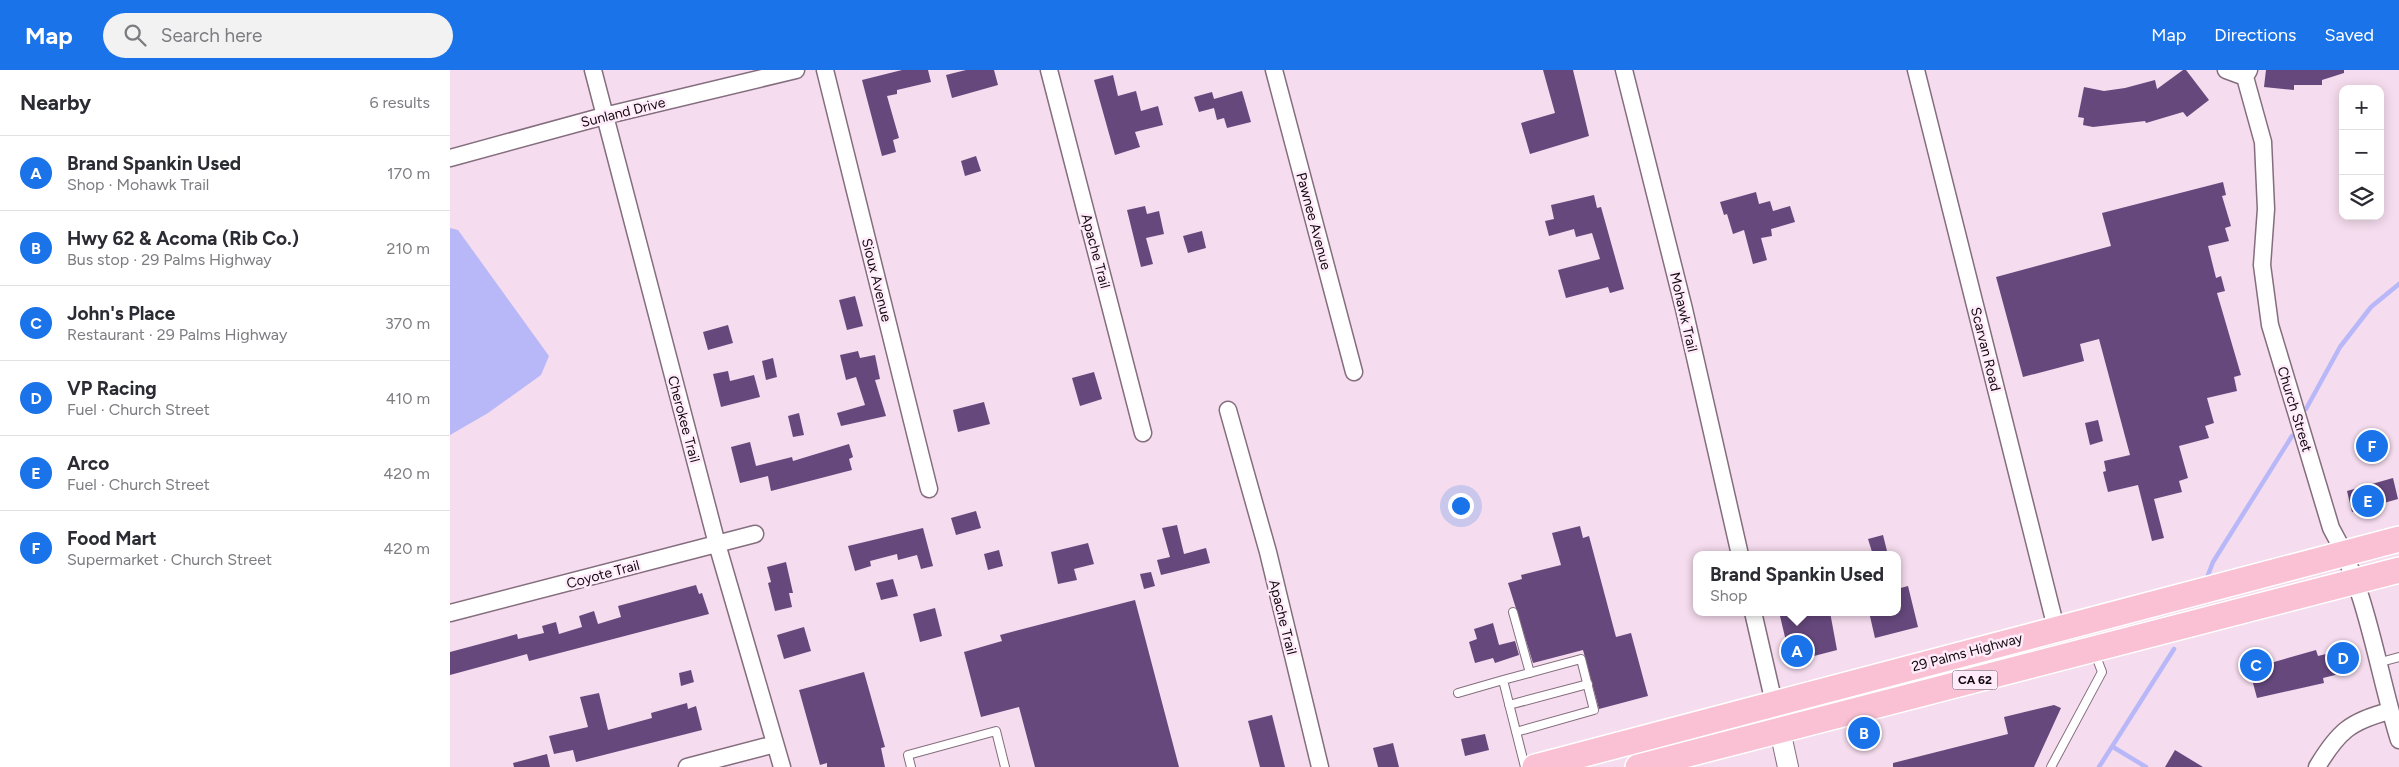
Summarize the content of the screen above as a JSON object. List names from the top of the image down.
{
  "streets": {
    "main road": ["29 Palms Highway", "CA 62"],
    "street": [
      "Sunland Drive",
      "Pawnee Avenue",
      "Apache Trail",
      "Sioux Avenue",
      "Mohawk Trail",
      "Scarvan Road",
      "Church Street",
      "Cherokee Trail",
      "Coyote Trail"
    ]
  },
  "crossings": [
    ["Sunland Drive", "Cherokee Trail"],
    ["Scarvan Road", "29 Palms Highway"],
    ["Church Street", "29 Palms Highway"],
    ["Cherokee Trail", "Coyote Trail"]
  ],
  "page": {
    "header": "Map",
    "search": "Search here",
    "nav": ["Map", "Directions", "Saved"],
    "heading": ["Nearby", "6 results"],
    "map_buttons": ["+", "−"],
    "list": [
      {
        "mark": "A",
        "name": "Brand Spankin Used",
        "note": "Shop · Mohawk Trail",
        "value": "170 m"
      },
      {
        "mark": "B",
        "name": "Hwy 62 & Acoma (Rib Co.)",
        "note": "Bus stop · 29 Palms Highway",
        "value": "210 m"
      },
      {
        "mark": "C",
        "name": "John's Place",
        "note": "Restaurant · 29 Palms Highway",
        "value": "370 m"
      },
      {
        "mark": "D",
        "name": "VP Racing",
        "note": "Fuel · Church Street",
        "value": "410 m"
      },
      {
        "mark": "E",
        "name": "Arco",
        "note": "Fuel · Church Street",
        "value": "420 m"
      },
      {
        "mark": "F",
        "name": "Food Mart",
        "note": "Supermarket · Church Street",
        "value": "420 m"
      }
    ],
    "pins": [
      "F",
      "E",
      "A",
      "D",
      "C",
      "B"
    ],
    "popup": ["Brand Spankin Used", "Shop"]
  }
}
